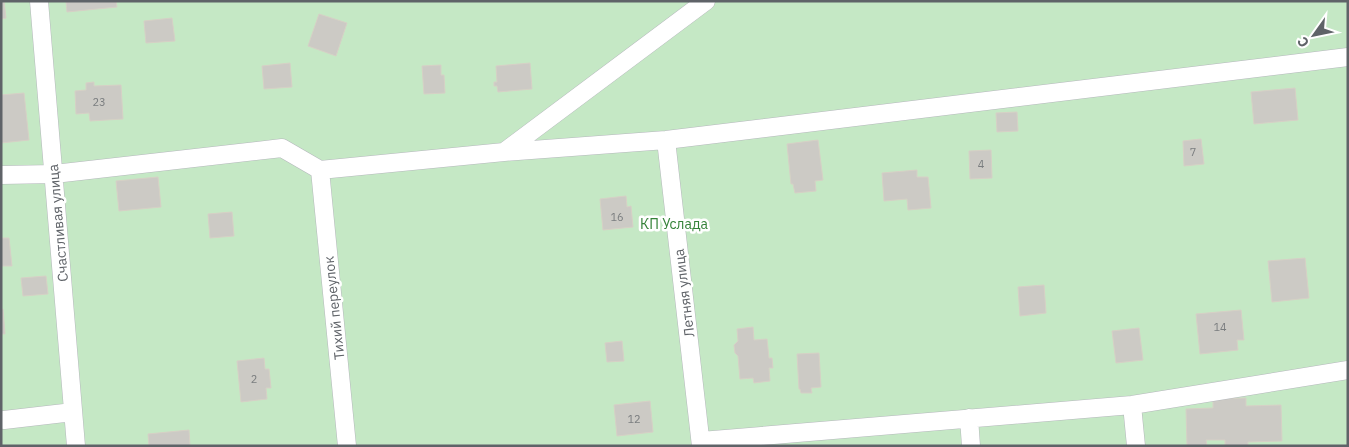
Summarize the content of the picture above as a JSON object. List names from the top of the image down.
{
  "streets": {
    "street": ["Счастливая улица", "Летняя улица", "Тихий переулок"]
  },
  "parks": ["КП Услада"],
  "house_numbers": [
    "23",
    "7",
    "4",
    "16",
    "14",
    "2",
    "12"
  ],
  "north": "bottom left"
}
